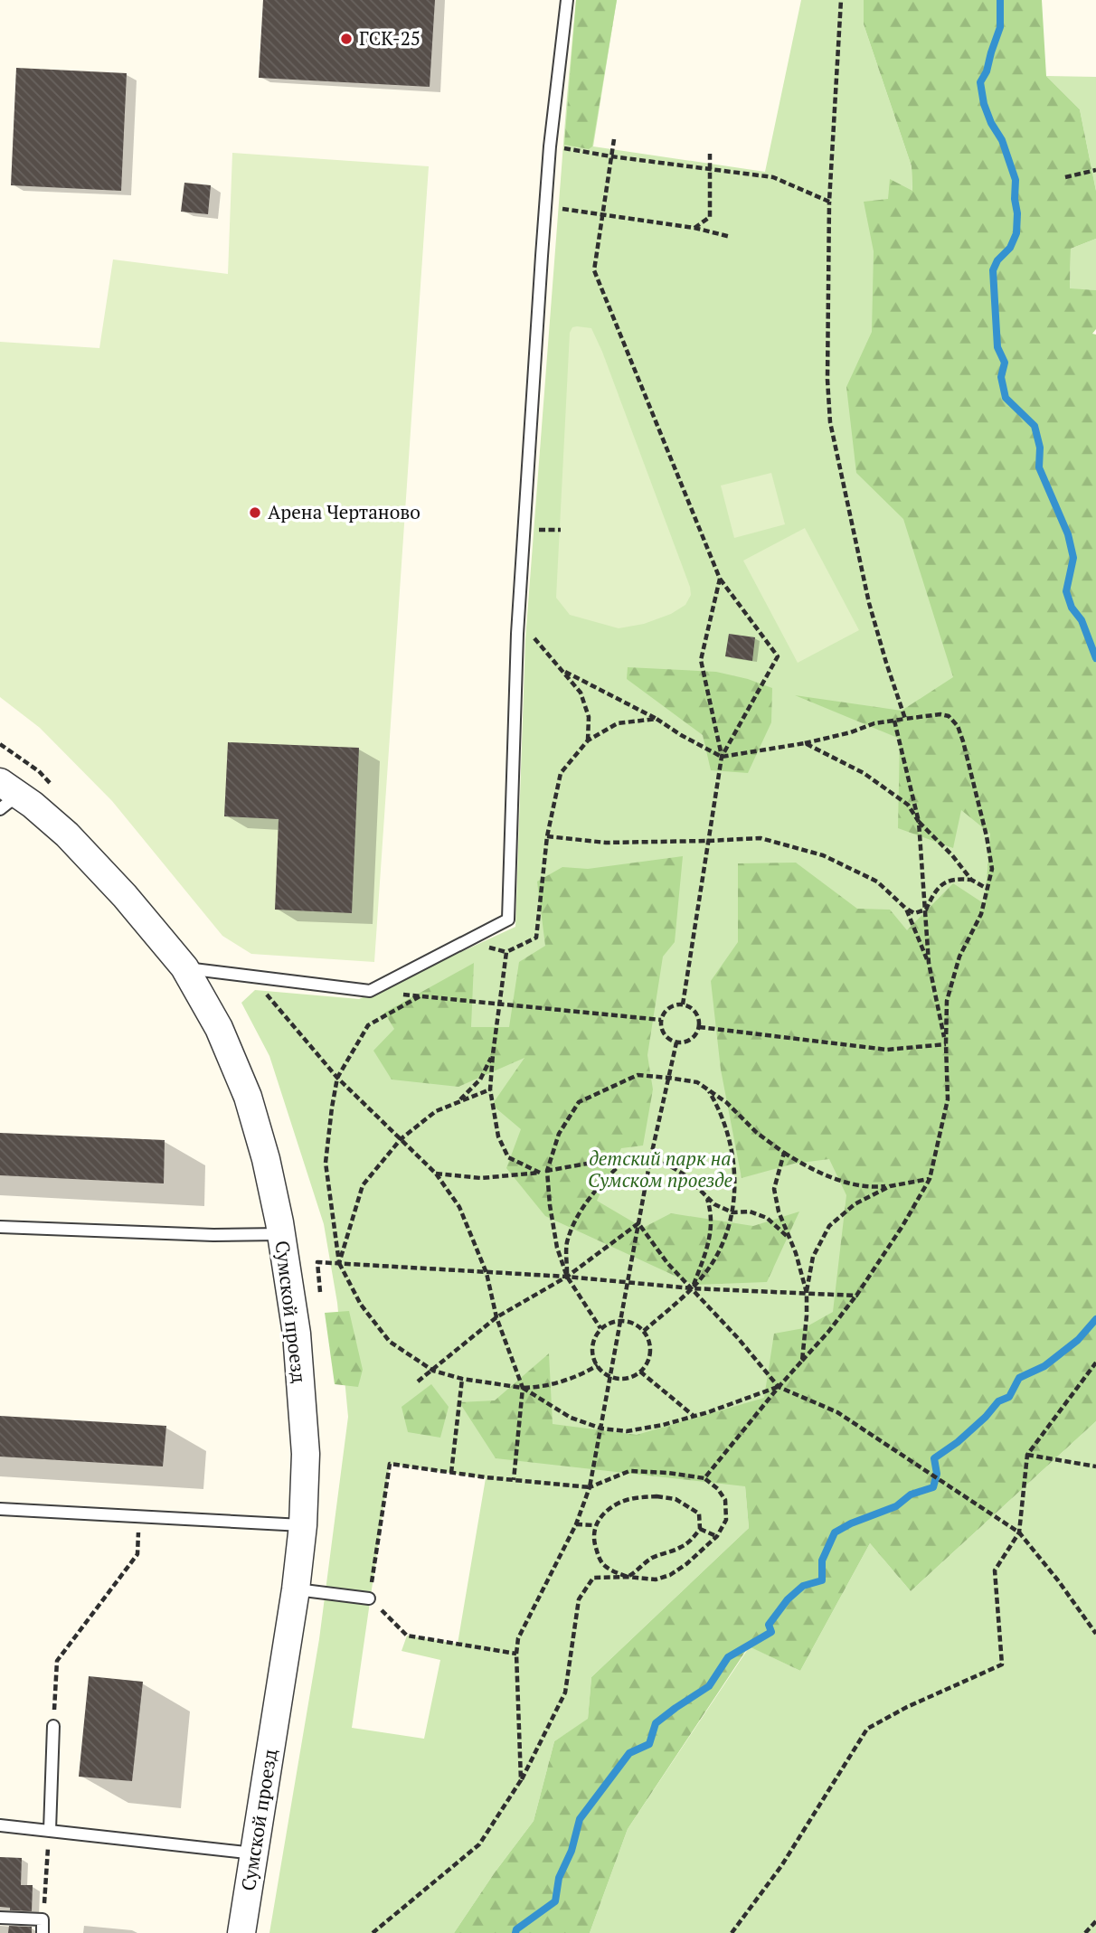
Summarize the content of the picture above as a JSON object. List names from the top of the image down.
{
  "streets": {
    "street": ["Сумской проезд"]
  },
  "parks": ["детский парк на Сумском проезде"],
  "places": ["ГСК-25", "Арена Чертаново"]
}
